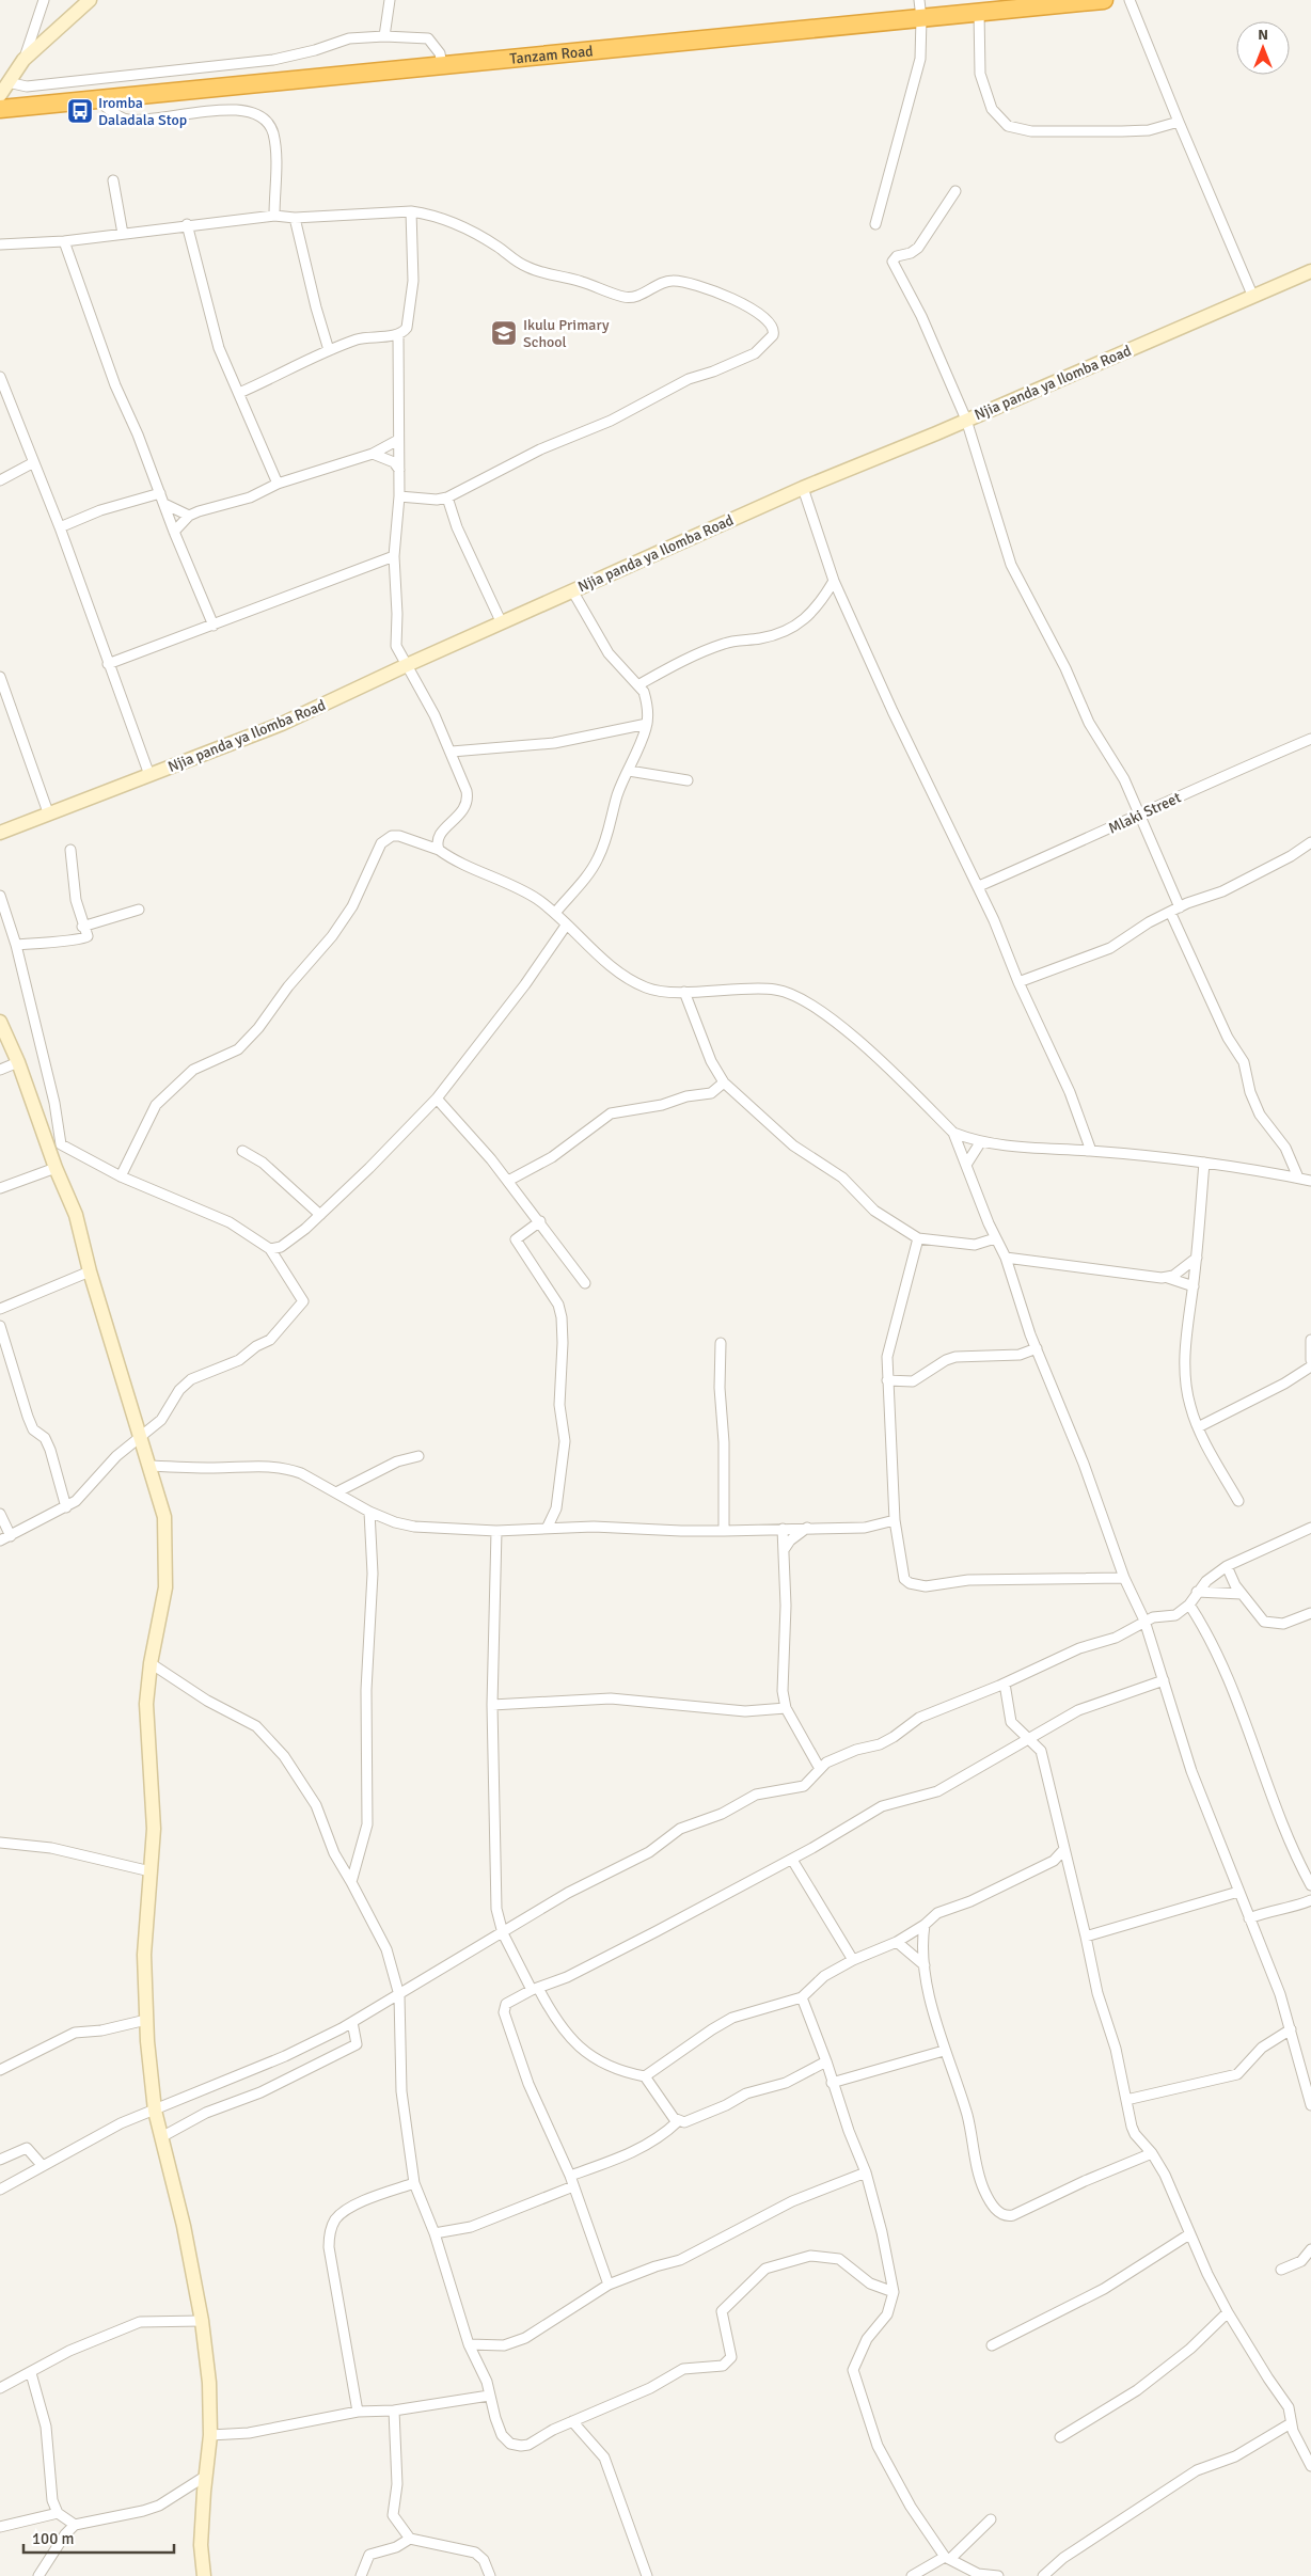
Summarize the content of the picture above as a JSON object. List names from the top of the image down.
{
  "streets": {
    "highway": ["Tanzam Road"],
    "street": ["Njia panda ya Ilomba Road", "Mlaki Street"]
  },
  "places": {
    "bus stop": ["Iromba Daladala Stop"],
    "school or university": ["Ikulu Primary School"]
  },
  "scale_bar": "100 m",
  "north": "top"
}
